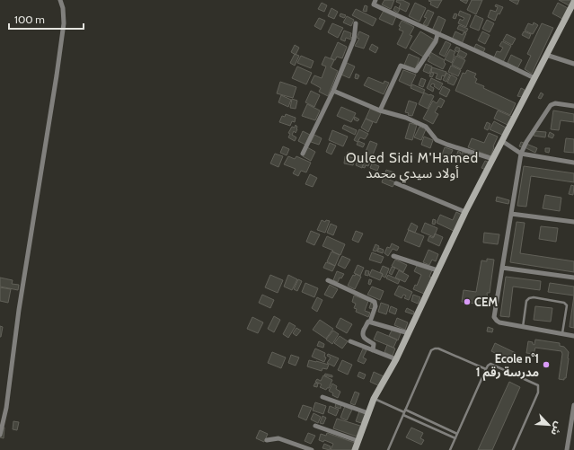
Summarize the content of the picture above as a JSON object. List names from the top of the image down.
{
  "districts": ["Ouled Sidi M'Hamed أولاد سيدي محمد"],
  "places": ["CEM", "Ecole n°1 مدرسة رقم 1"],
  "scale_bar": "100 m",
  "north": "bottom right"
}
